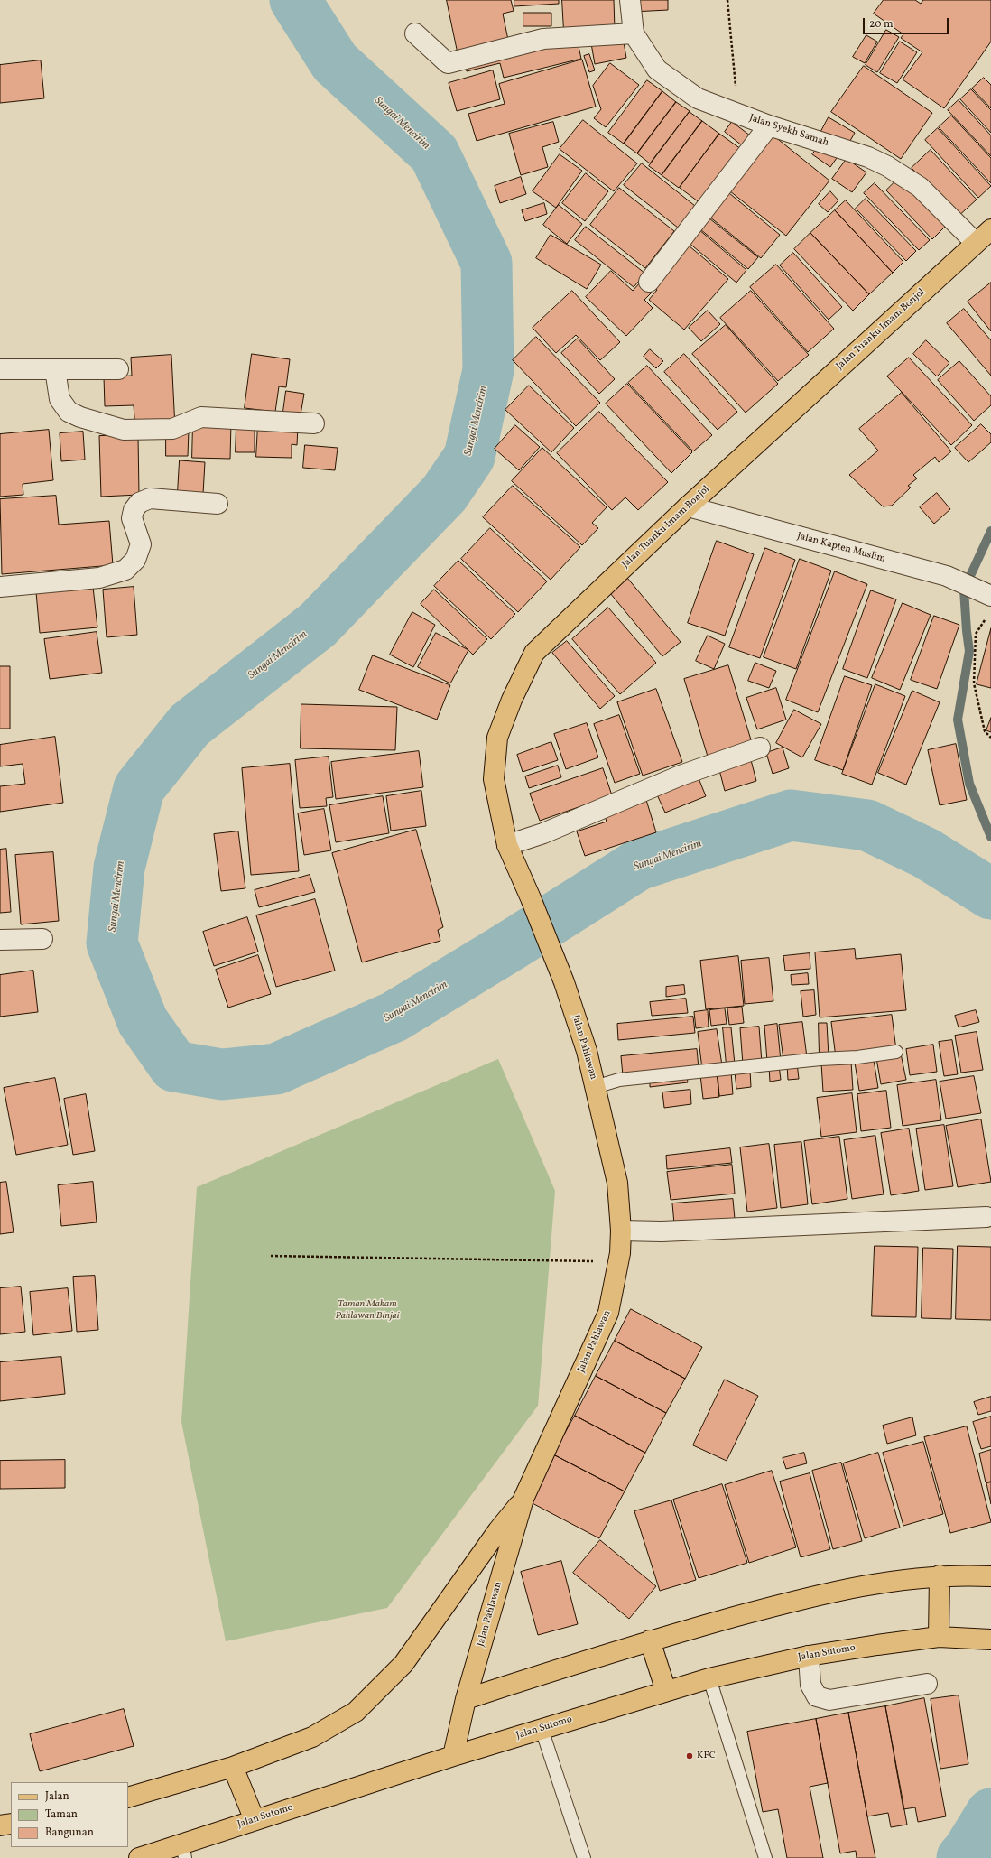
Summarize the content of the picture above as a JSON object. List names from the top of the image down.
{
  "streets": {
    "main road": ["Jalan Tuanku Imam Bonjol", "Jalan Pahlawan", "Jalan Sutomo"],
    "street": ["Jalan Syekh Samah", "Jalan Kapten Muslim"]
  },
  "crossings": [
    ["Jalan Syekh Samah", "Jalan Tuanku Imam Bonjol"],
    ["Jalan Tuanku Imam Bonjol", "Jalan Kapten Muslim"],
    ["Jalan Tuanku Imam Bonjol", "Jalan Pahlawan"],
    ["Jalan Pahlawan", "Jalan Sutomo"]
  ],
  "water": ["Sungai Mencirim"],
  "parks": ["Taman Makam Pahlawan Binjai"],
  "places": ["KFC"],
  "legend": ["Jalan", "Taman", "Bangunan"],
  "scale_bar": "20 m"
}
